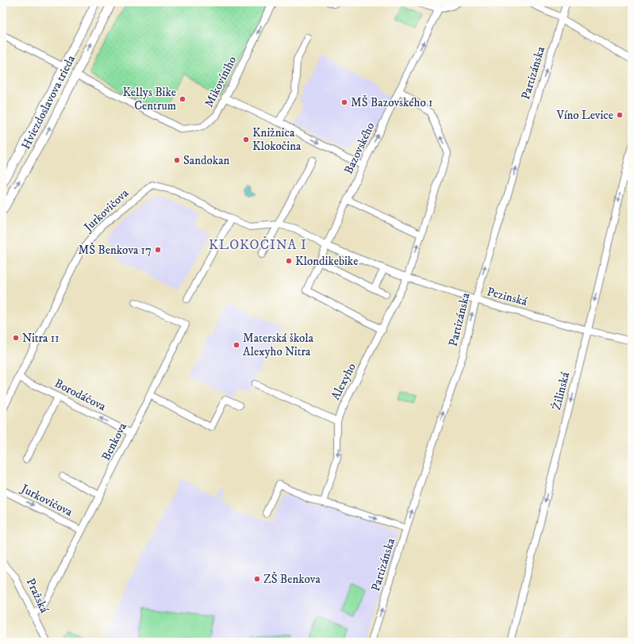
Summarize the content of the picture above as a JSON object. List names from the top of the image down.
{
  "streets": {
    "street": [
      "Partizánska",
      "Mikovíniho",
      "Hviezdoslavova trieda",
      "Bazovského",
      "Jurkovičova",
      "Pezinská",
      "Alexyho",
      "Žilinská",
      "Borodáčova",
      "Benkova",
      "Pražská"
    ]
  },
  "crossings": [
    ["Partizánska", "Pezinská"],
    ["Mikovíniho", "Hviezdoslavova trieda"],
    ["Bazovského", "Jurkovičova"],
    ["Bazovského", "Pezinská"],
    ["Bazovského", "Alexyho"],
    ["Jurkovičova", "Pezinská"],
    ["Jurkovičova", "Borodáčova"],
    ["Jurkovičova", "Benkova"],
    ["Pezinská", "Alexyho"],
    ["Pezinská", "Žilinská"],
    ["Borodáčova", "Benkova"],
    ["Benkova", "Pražská"]
  ],
  "one_way": [
    "Partizánska",
    "Bazovského",
    "Žilinská",
    "Borodáčova"
  ],
  "districts": ["KLOKOČINA I"],
  "places": [
    "Kellys Bike Centrum",
    "MŠ Bazovského 1",
    "Víno Levice",
    "Knižnica Klokočina",
    "Sandokan",
    "MŠ Benkova 17",
    "Klondikebike",
    "Nitra 11",
    "Materská škola Alexyho Nitra",
    "ZŠ Benkova"
  ]
}
